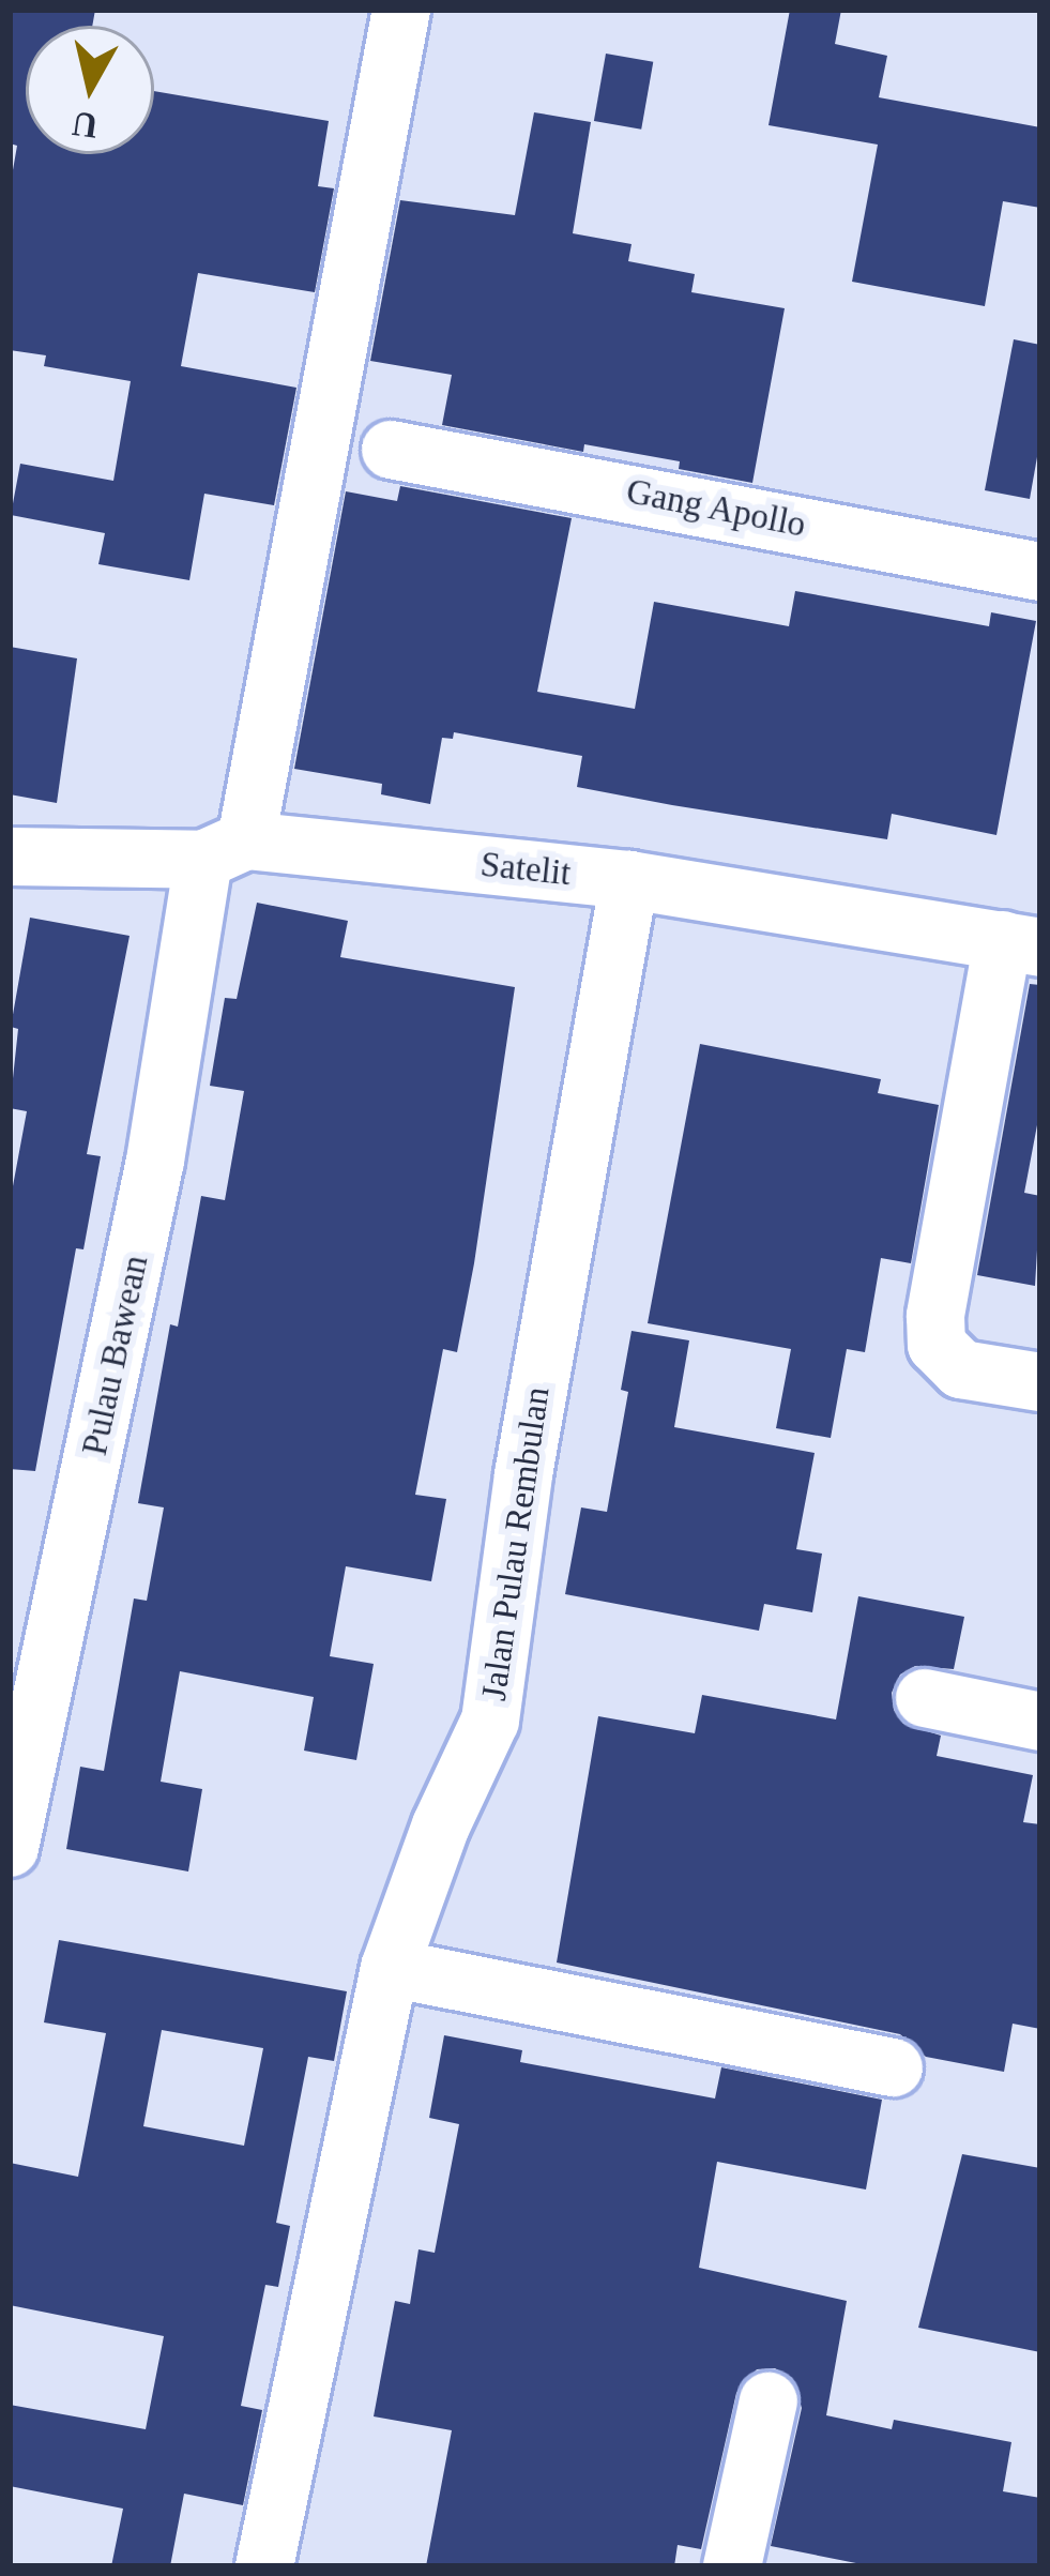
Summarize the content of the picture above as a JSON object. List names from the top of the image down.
{
  "streets": {
    "street": [
      "Gang Apollo",
      "Satelit",
      "Pulau Bawean",
      "Jalan Pulau Rembulan"
    ]
  },
  "crossings": [
    ["Satelit", "Pulau Bawean"],
    ["Satelit", "Jalan Pulau Rembulan"]
  ],
  "north": "bottom"
}
